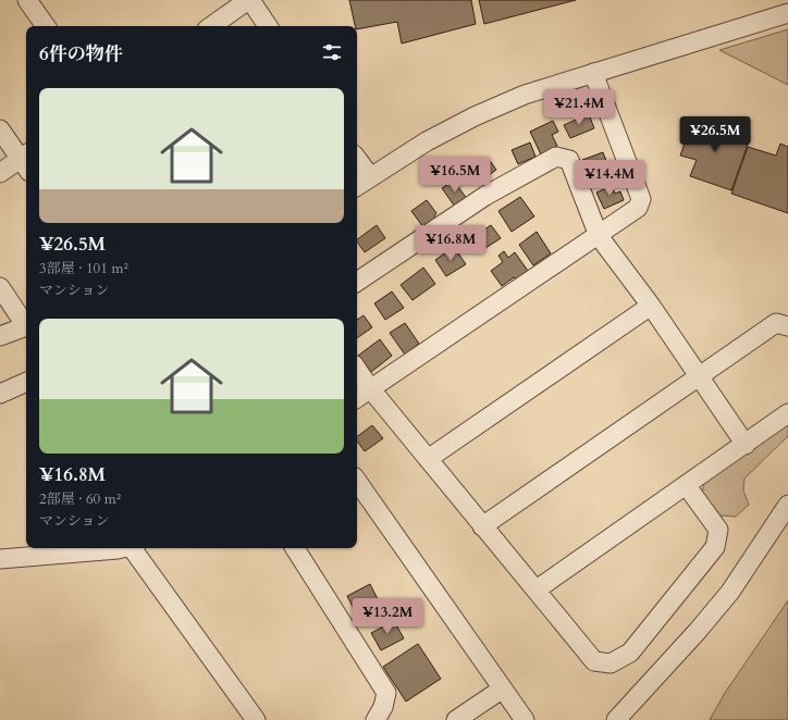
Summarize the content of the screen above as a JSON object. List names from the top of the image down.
{
  "page": {
    "heading": "6件の物件",
    "list": [
      {
        "name": "¥26.5M",
        "note": "3部屋 · 101 m² · マンション"
      },
      {
        "name": "¥16.8M",
        "note": "2部屋 · 60 m² · マンション"
      }
    ],
    "price": [
      "¥21.4M",
      "¥26.5M",
      "¥16.5M",
      "¥14.4M",
      "¥16.8M",
      "¥13.2M"
    ]
  }
}
